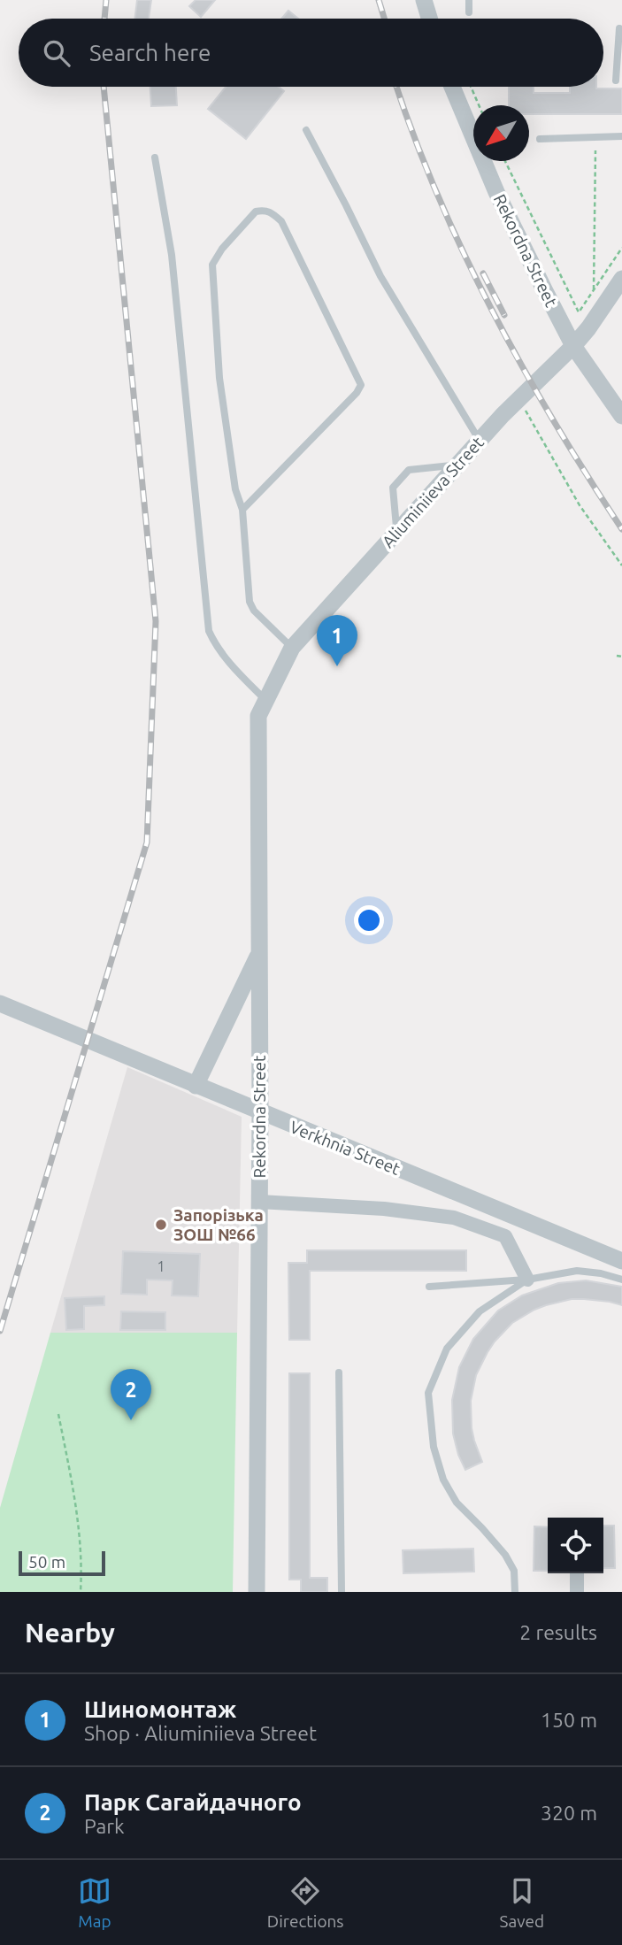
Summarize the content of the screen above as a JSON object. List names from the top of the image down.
{
  "streets": {
    "street": ["Rekordna Street", "Aliuminiieva Street", "Verkhnia Street"]
  },
  "crossings": [
    ["Rekordna Street", "Aliuminiieva Street"],
    ["Rekordna Street", "Verkhnia Street"]
  ],
  "places": ["Запорізька ЗОШ №66"],
  "house_numbers": ["1"],
  "scale_bar": "50 m",
  "north": "bottom left",
  "page": {
    "search": "Search here",
    "pins": ["1", "2"],
    "scale": "50 m",
    "heading": ["Nearby", "2 results"],
    "list": [
      {
        "mark": "1",
        "name": "Шиномонтаж",
        "note": "Shop · Aliuminiieva Street",
        "value": "150 m"
      },
      {
        "mark": "2",
        "name": "Парк Сагайдачного",
        "note": "Park",
        "value": "320 m"
      }
    ],
    "nav": ["Map", "Directions", "Saved"]
  }
}
